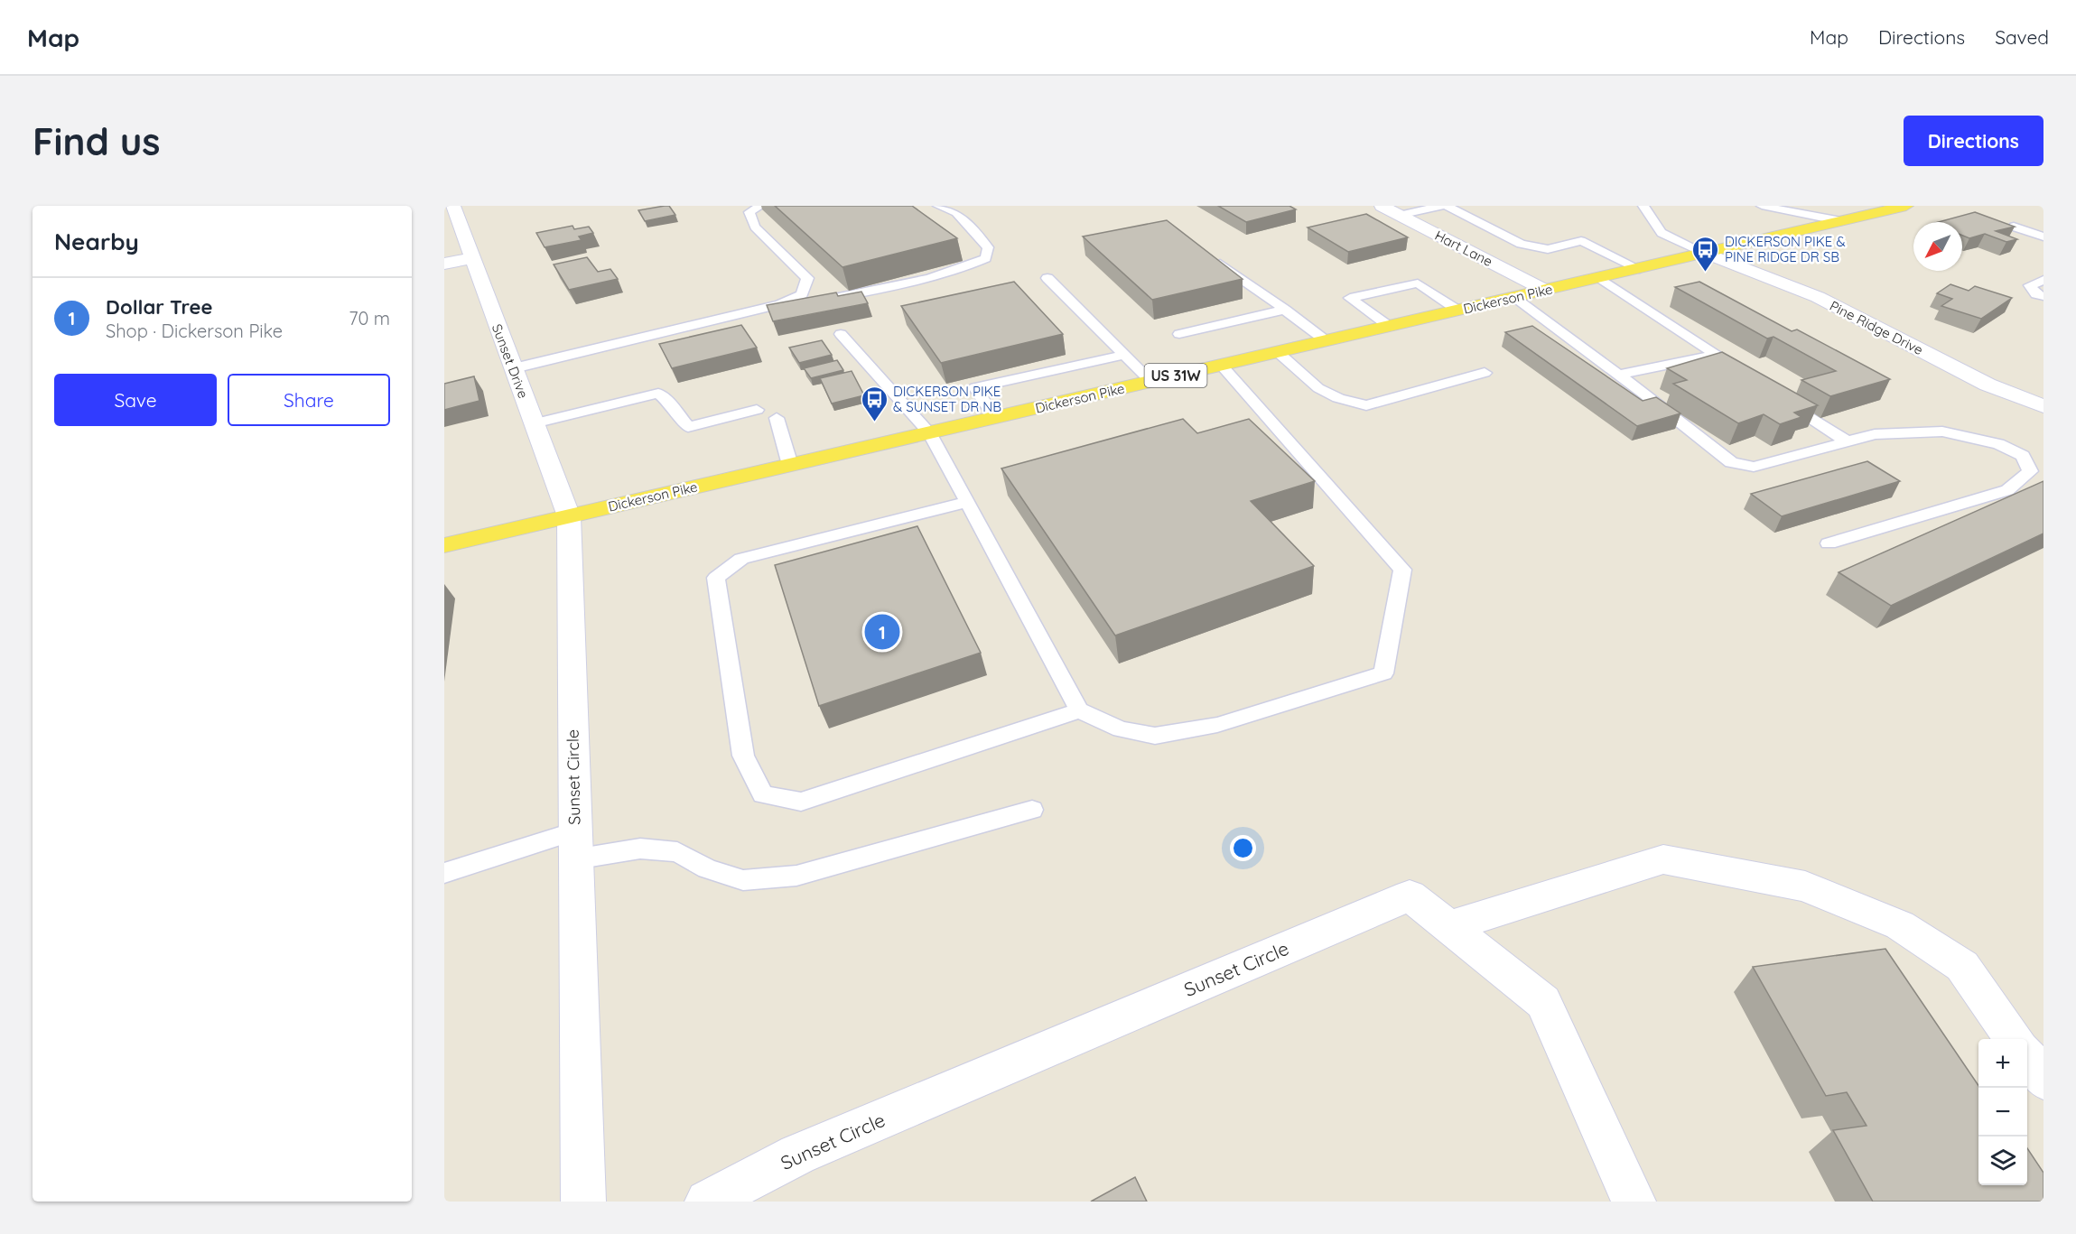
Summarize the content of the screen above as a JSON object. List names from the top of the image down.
{
  "streets": {
    "main road": ["Dickerson Pike", "US 31W"],
    "street": [
      "Hart Lane",
      "Pine Ridge Drive",
      "Sunset Drive",
      "Sunset Circle"
    ]
  },
  "crossings": [
    ["Hart Lane", "Dickerson Pike"],
    ["Dickerson Pike", "Pine Ridge Drive"],
    ["Dickerson Pike", "Sunset Drive"],
    ["Dickerson Pike", "Sunset Circle"],
    ["Sunset Drive", "Sunset Circle"]
  ],
  "places": {
    "bus stop": ["DICKERSON PIKE & PINE RIDGE DR SB", "DICKERSON PIKE & SUNSET DR NB"]
  },
  "north": "bottom left",
  "page": {
    "header": "Map",
    "nav": ["Map", "Directions", "Saved"],
    "buttons": [
      "Directions",
      ["Save", "Share"]
    ],
    "title": "Find us",
    "heading": "Nearby",
    "list": [
      {
        "mark": "1",
        "name": "Dollar Tree",
        "note": "Shop · Dickerson Pike",
        "value": "70 m"
      }
    ],
    "pins": "1",
    "map_buttons": ["+", "−"]
  }
}
